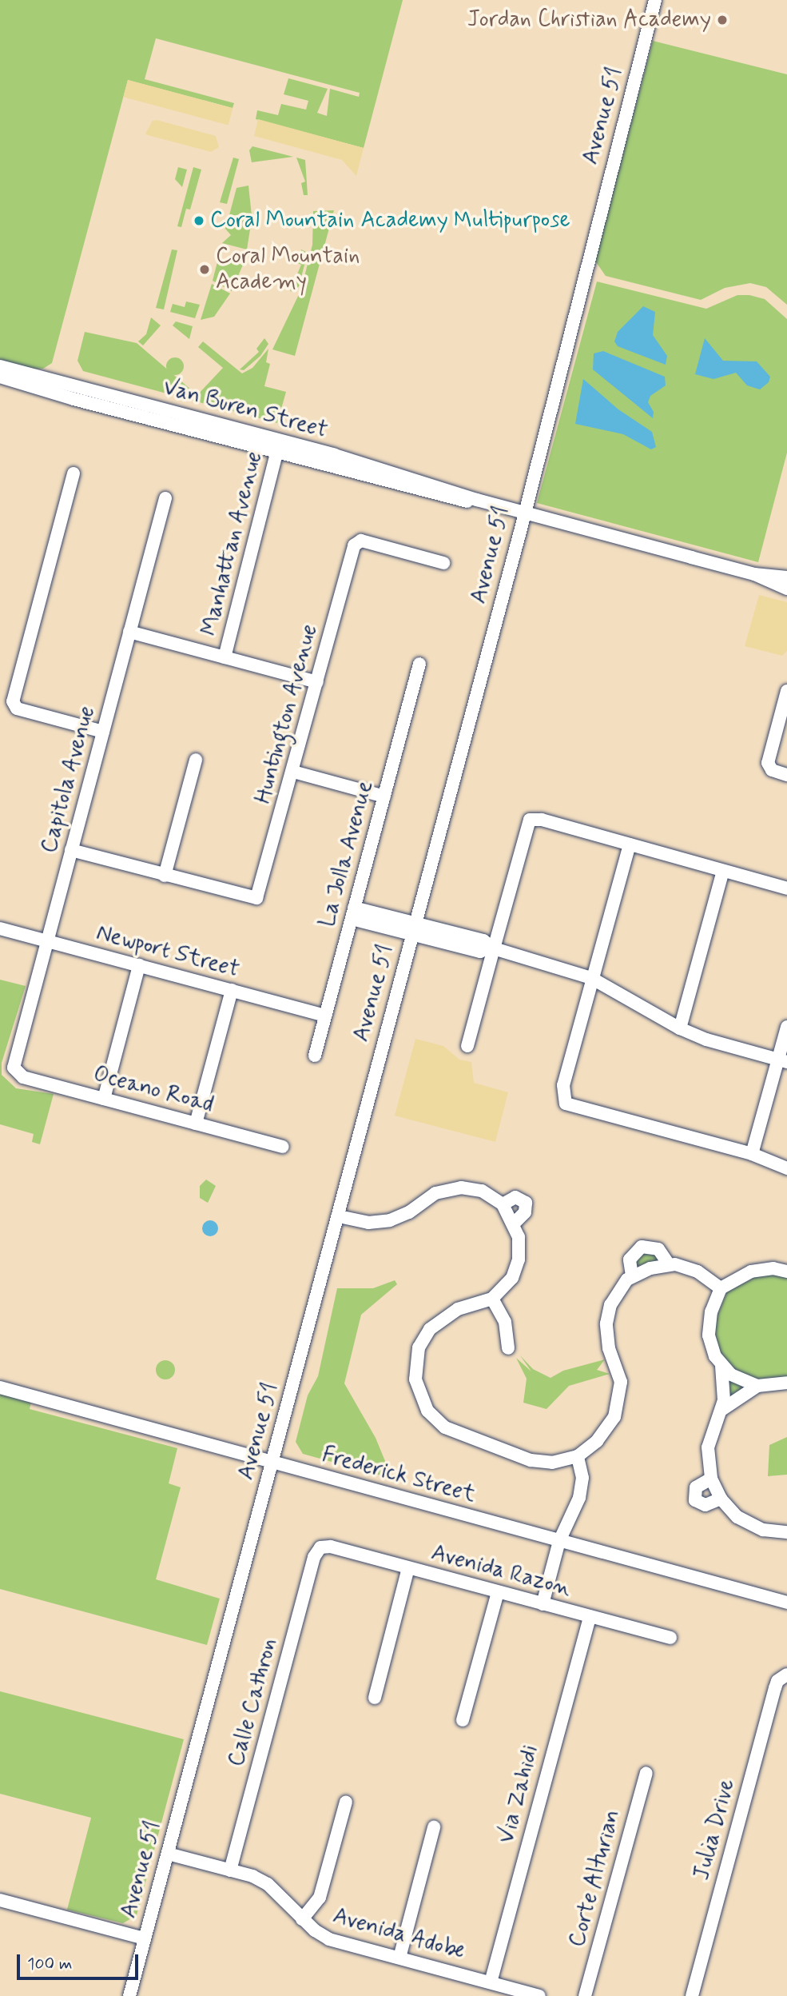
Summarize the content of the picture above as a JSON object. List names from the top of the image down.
{
  "streets": {
    "street": [
      "Avenue 51",
      "Van Buren Street",
      "Manhattan Avenue",
      "Huntington Avenue",
      "Capitola Avenue",
      "La Jolla Avenue",
      "Newport Street",
      "Oceano Road",
      "Frederick Street",
      "Avenida Razon",
      "Calle Cathron",
      "Via Zahidi",
      "Julia Drive",
      "Corte Alturian",
      "Avenida Adobe"
    ]
  },
  "crossings": [
    ["Avenue 51", "Van Buren Street"],
    ["Avenue 51", "Frederick Street"],
    ["Avenue 51", "Avenida Adobe"],
    ["Van Buren Street", "Manhattan Avenue"],
    ["Capitola Avenue", "Newport Street"],
    ["Capitola Avenue", "Oceano Road"],
    ["La Jolla Avenue", "Newport Street"],
    ["Avenida Razon", "Calle Cathron"],
    ["Avenida Razon", "Via Zahidi"],
    ["Calle Cathron", "Avenida Adobe"],
    ["Via Zahidi", "Avenida Adobe"]
  ],
  "places": ["Jordan Christian Academy", "Coral Mountain Academy Multipurpose", "Coral Mountain Academy"],
  "scale_bar": "100 m"
}
